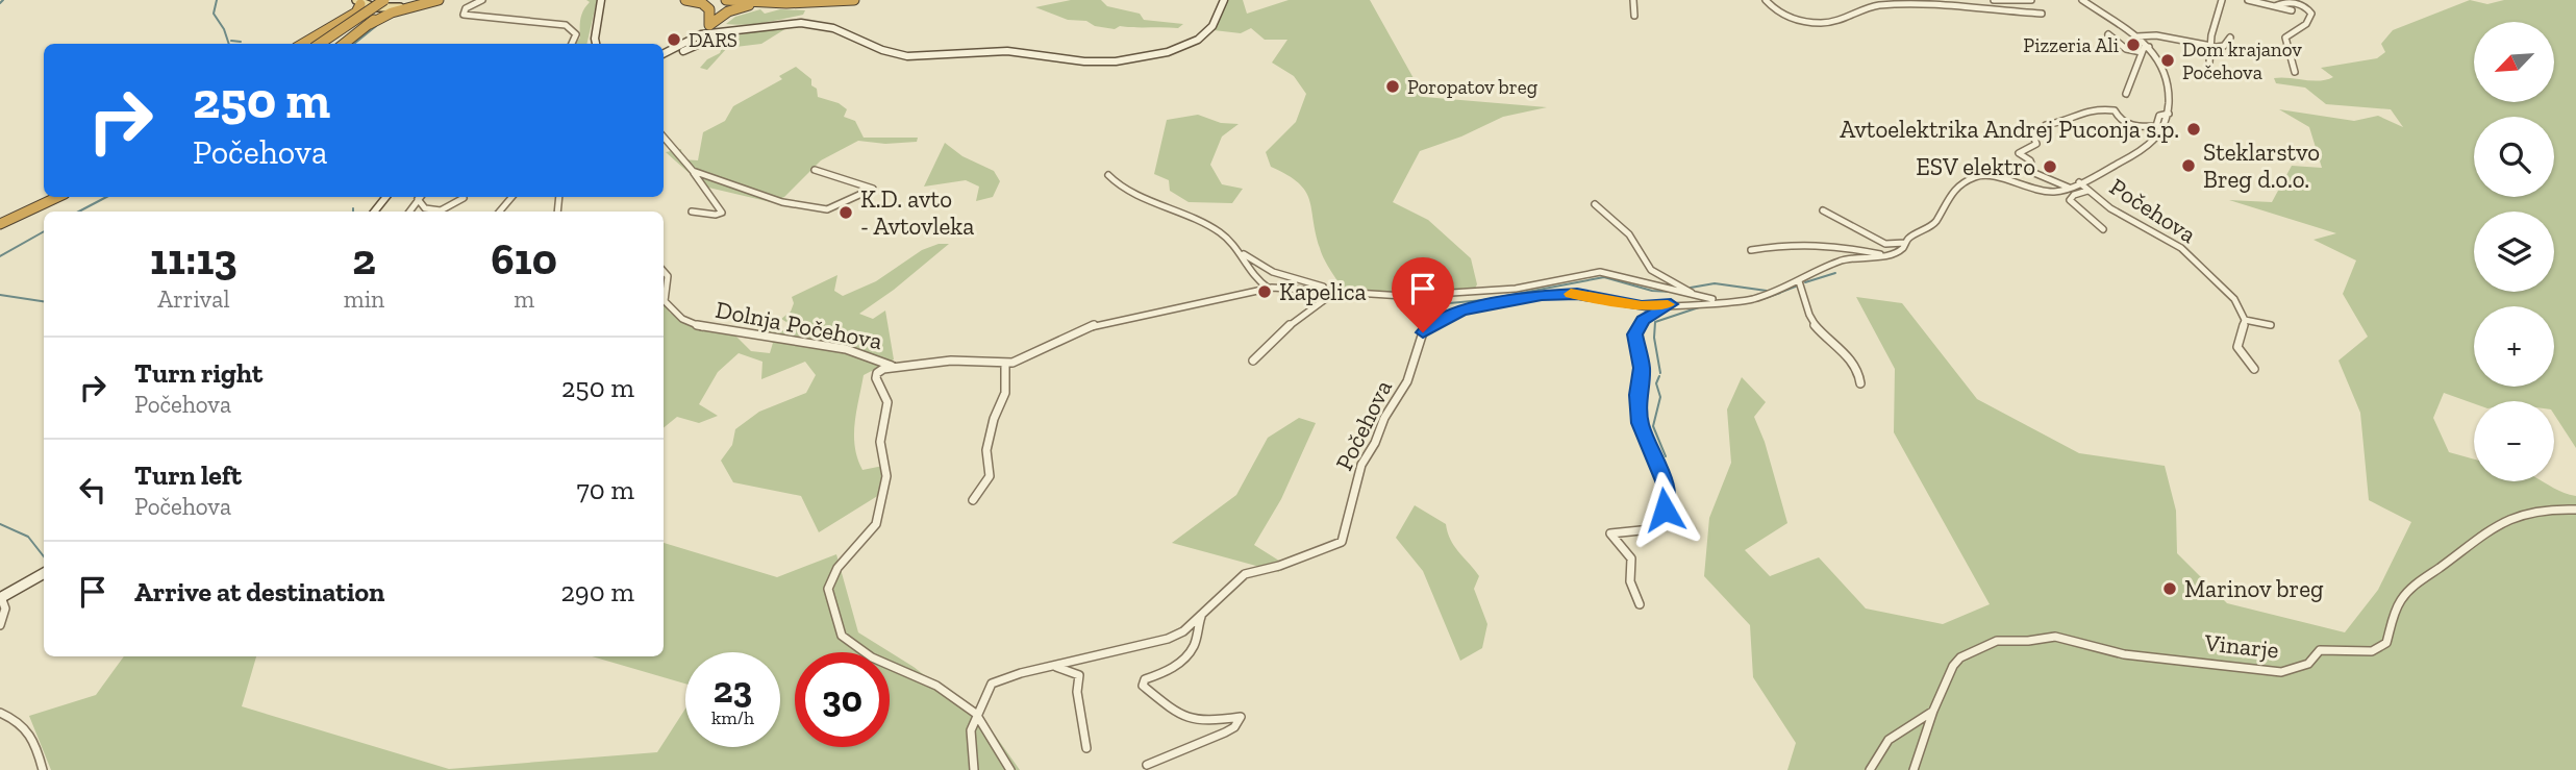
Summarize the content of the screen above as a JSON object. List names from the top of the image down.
{
  "streets": {
    "street": ["Počehova", "Dolnja Počehova", "Vinarje"]
  },
  "crossings": [
    ["Počehova", "Dolnja Počehova"]
  ],
  "places": [
    "DARS",
    "Pizzeria Ali",
    "Dom krajanov Počehova",
    "Poropatov breg",
    "Avtoelektrika Andrej Puconja s.p.",
    "Steklarstvo Breg d.o.o.",
    "ESV elektro",
    "K.D. avto - Avtovleka",
    "Kapelica",
    "Marinov breg"
  ],
  "north": "bottom left",
  "page": {
    "map_buttons": ["+", "−"],
    "turn": ["250 m", "Počehova"],
    "eta": [
      "11:13",
      "Arrival",
      "2",
      "min",
      "610",
      "m"
    ],
    "list": [
      {
        "name": "Turn right",
        "note": "Počehova",
        "value": "250 m"
      },
      {
        "name": "Turn left",
        "note": "Počehova",
        "value": "70 m"
      },
      {
        "name": "Arrive at destination",
        "value": "290 m"
      }
    ],
    "speed": "23 km/h",
    "limit": "30"
  }
}
